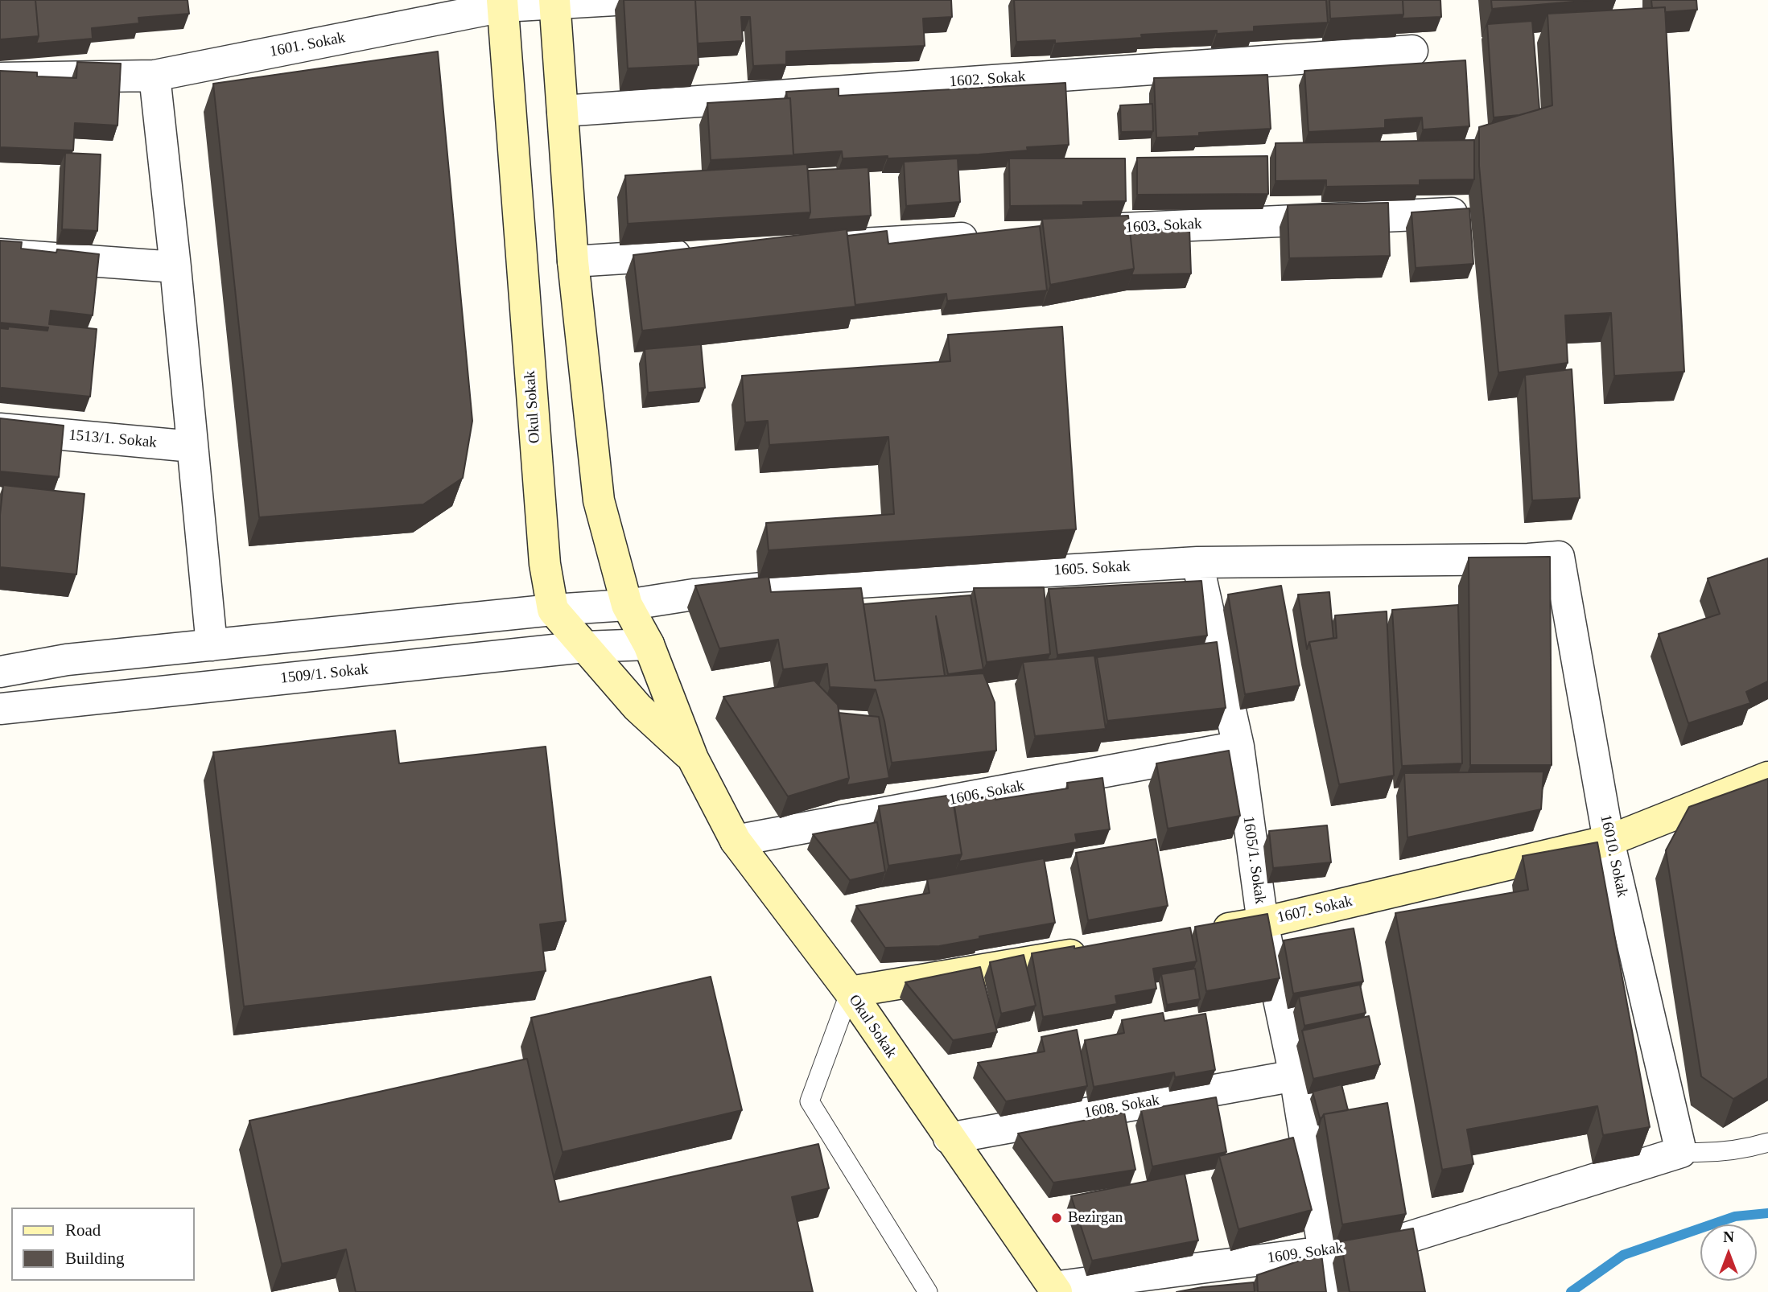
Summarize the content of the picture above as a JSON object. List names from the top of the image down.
{
  "streets": {
    "main road": ["Okul Sokak", "1607. Sokak"],
    "street": [
      "1601. Sokak",
      "1602. Sokak",
      "1603. Sokak",
      "1513/1. Sokak",
      "1605. Sokak",
      "1509/1. Sokak",
      "1606. Sokak",
      "16010. Sokak",
      "1605/1. Sokak",
      "1608. Sokak",
      "1609. Sokak"
    ]
  },
  "crossings": [
    ["1601. Sokak", "Okul Sokak"],
    ["1602. Sokak", "Okul Sokak"],
    ["Okul Sokak", "1605. Sokak"],
    ["Okul Sokak", "1509/1. Sokak"],
    ["Okul Sokak", "1606. Sokak"],
    ["Okul Sokak", "1608. Sokak"],
    ["Okul Sokak", "1609. Sokak"],
    ["1605. Sokak", "16010. Sokak"],
    ["1605. Sokak", "1605/1. Sokak"],
    ["1606. Sokak", "1605/1. Sokak"],
    ["16010. Sokak", "1607. Sokak"],
    ["16010. Sokak", "1609. Sokak"],
    ["1605/1. Sokak", "1607. Sokak"],
    ["1605/1. Sokak", "1608. Sokak"],
    ["1605/1. Sokak", "1609. Sokak"]
  ],
  "places": ["Bezirgan"],
  "legend": ["Road", "Building"],
  "north": "top"
}
